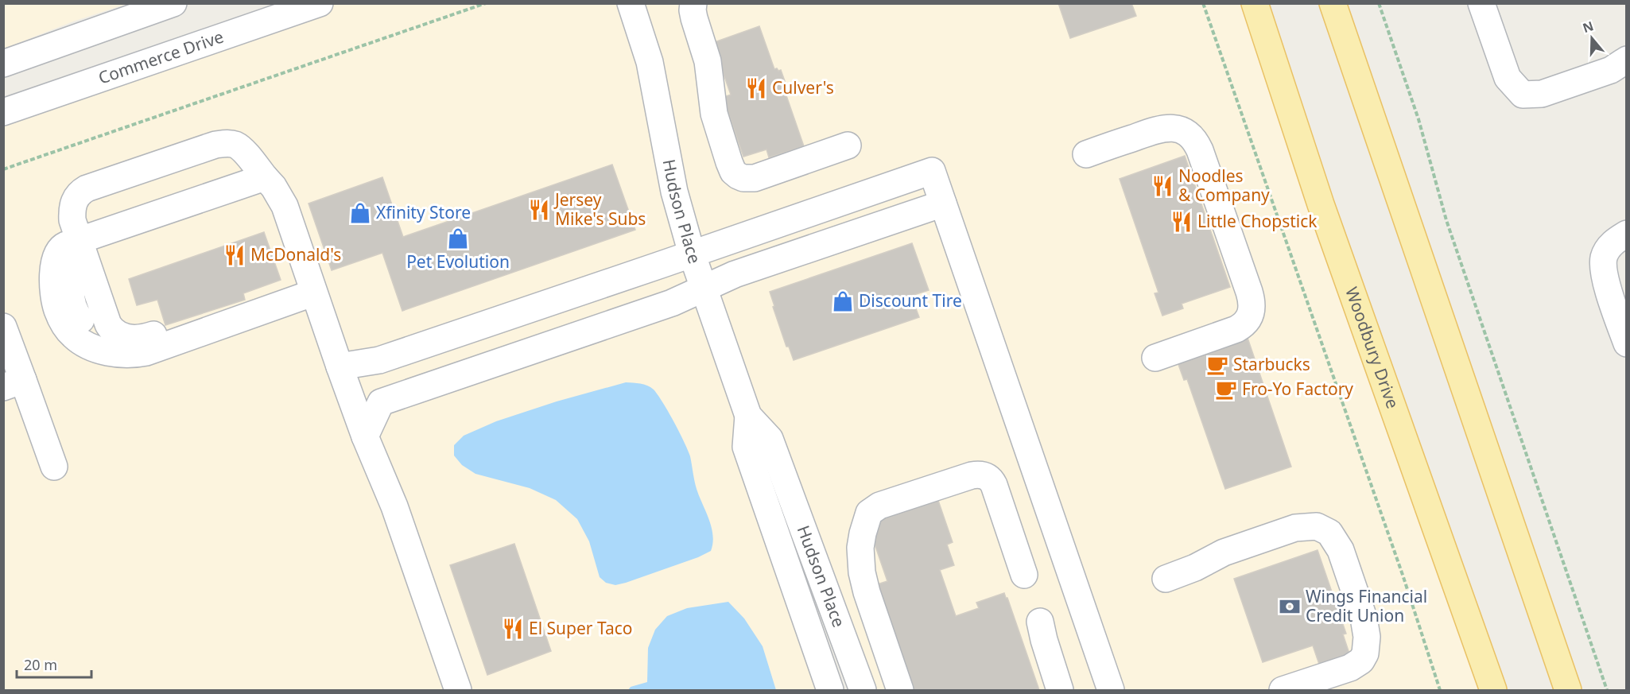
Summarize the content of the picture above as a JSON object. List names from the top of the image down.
{
  "streets": {
    "main road": ["Woodbury Drive"],
    "street": ["Commerce Drive", "Hudson Place"]
  },
  "places": {
    "restaurant": [
      "Culver's",
      "Noodles & Company",
      "Jersey Mike's Subs",
      "Little Chopstick",
      "McDonald's",
      "El Super Taco"
    ],
    "shop": ["Xfinity Store", "Pet Evolution", "Discount Tire"],
    "cafe": ["Starbucks", "Fro-Yo Factory"],
    "bank": ["Wings Financial Credit Union"]
  },
  "scale_bar": "20 m",
  "north": "top"
}
